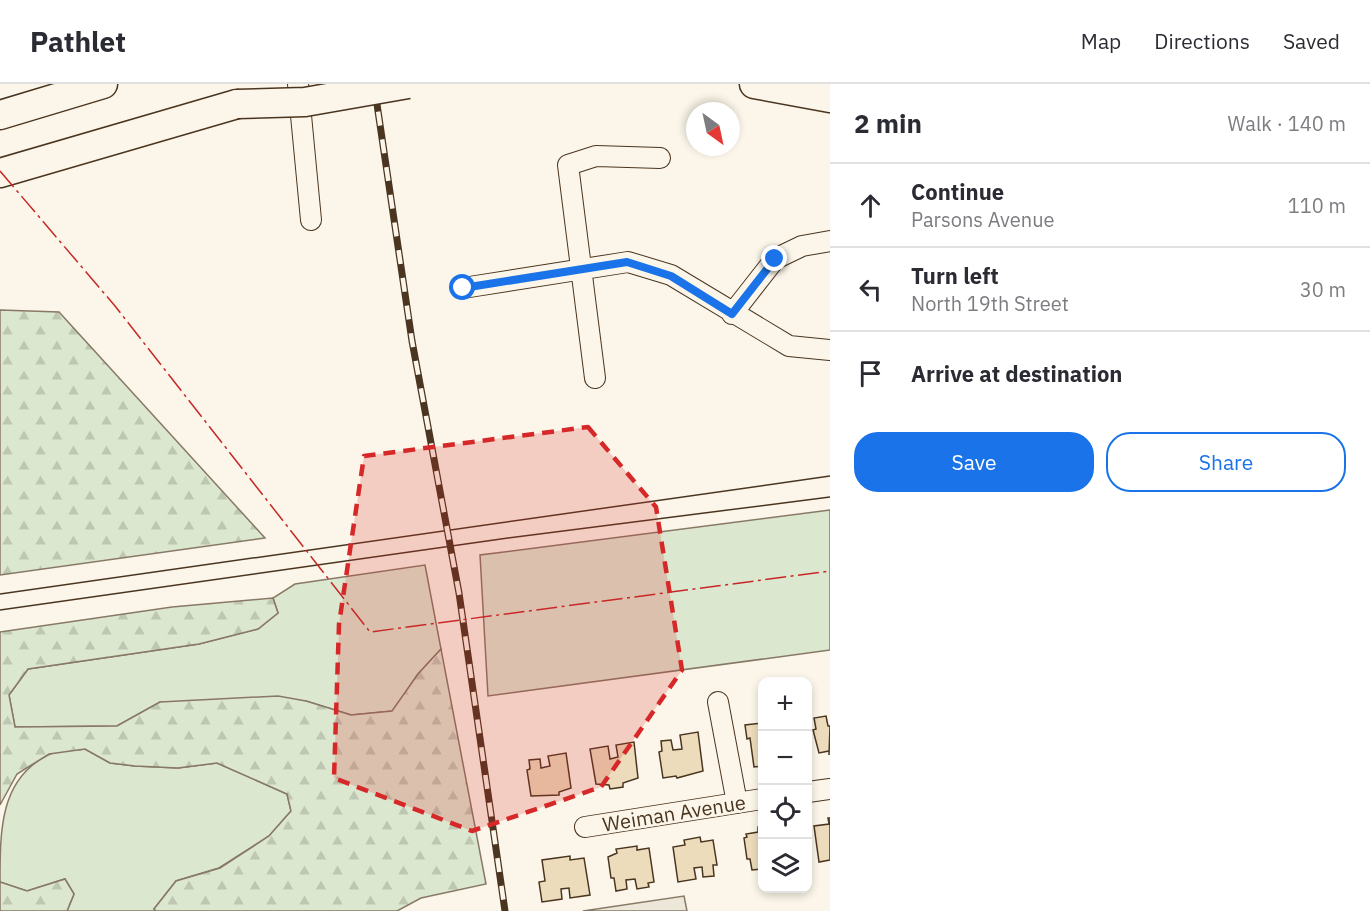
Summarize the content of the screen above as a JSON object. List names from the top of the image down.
{
  "streets": {
    "street": ["Weiman Avenue"]
  },
  "north": "bottom right",
  "page": {
    "header": "Pathlet",
    "nav": ["Map", "Directions", "Saved"],
    "heading": ["2 min", "Walk · 140 m"],
    "list": [
      ["Continue", "Parsons Avenue", "110 m"],
      ["Turn left", "North 19th Street", "30 m"],
      "Arrive at destination"
    ],
    "buttons": ["Save", "Share"],
    "map_buttons": ["+", "−"]
  }
}
